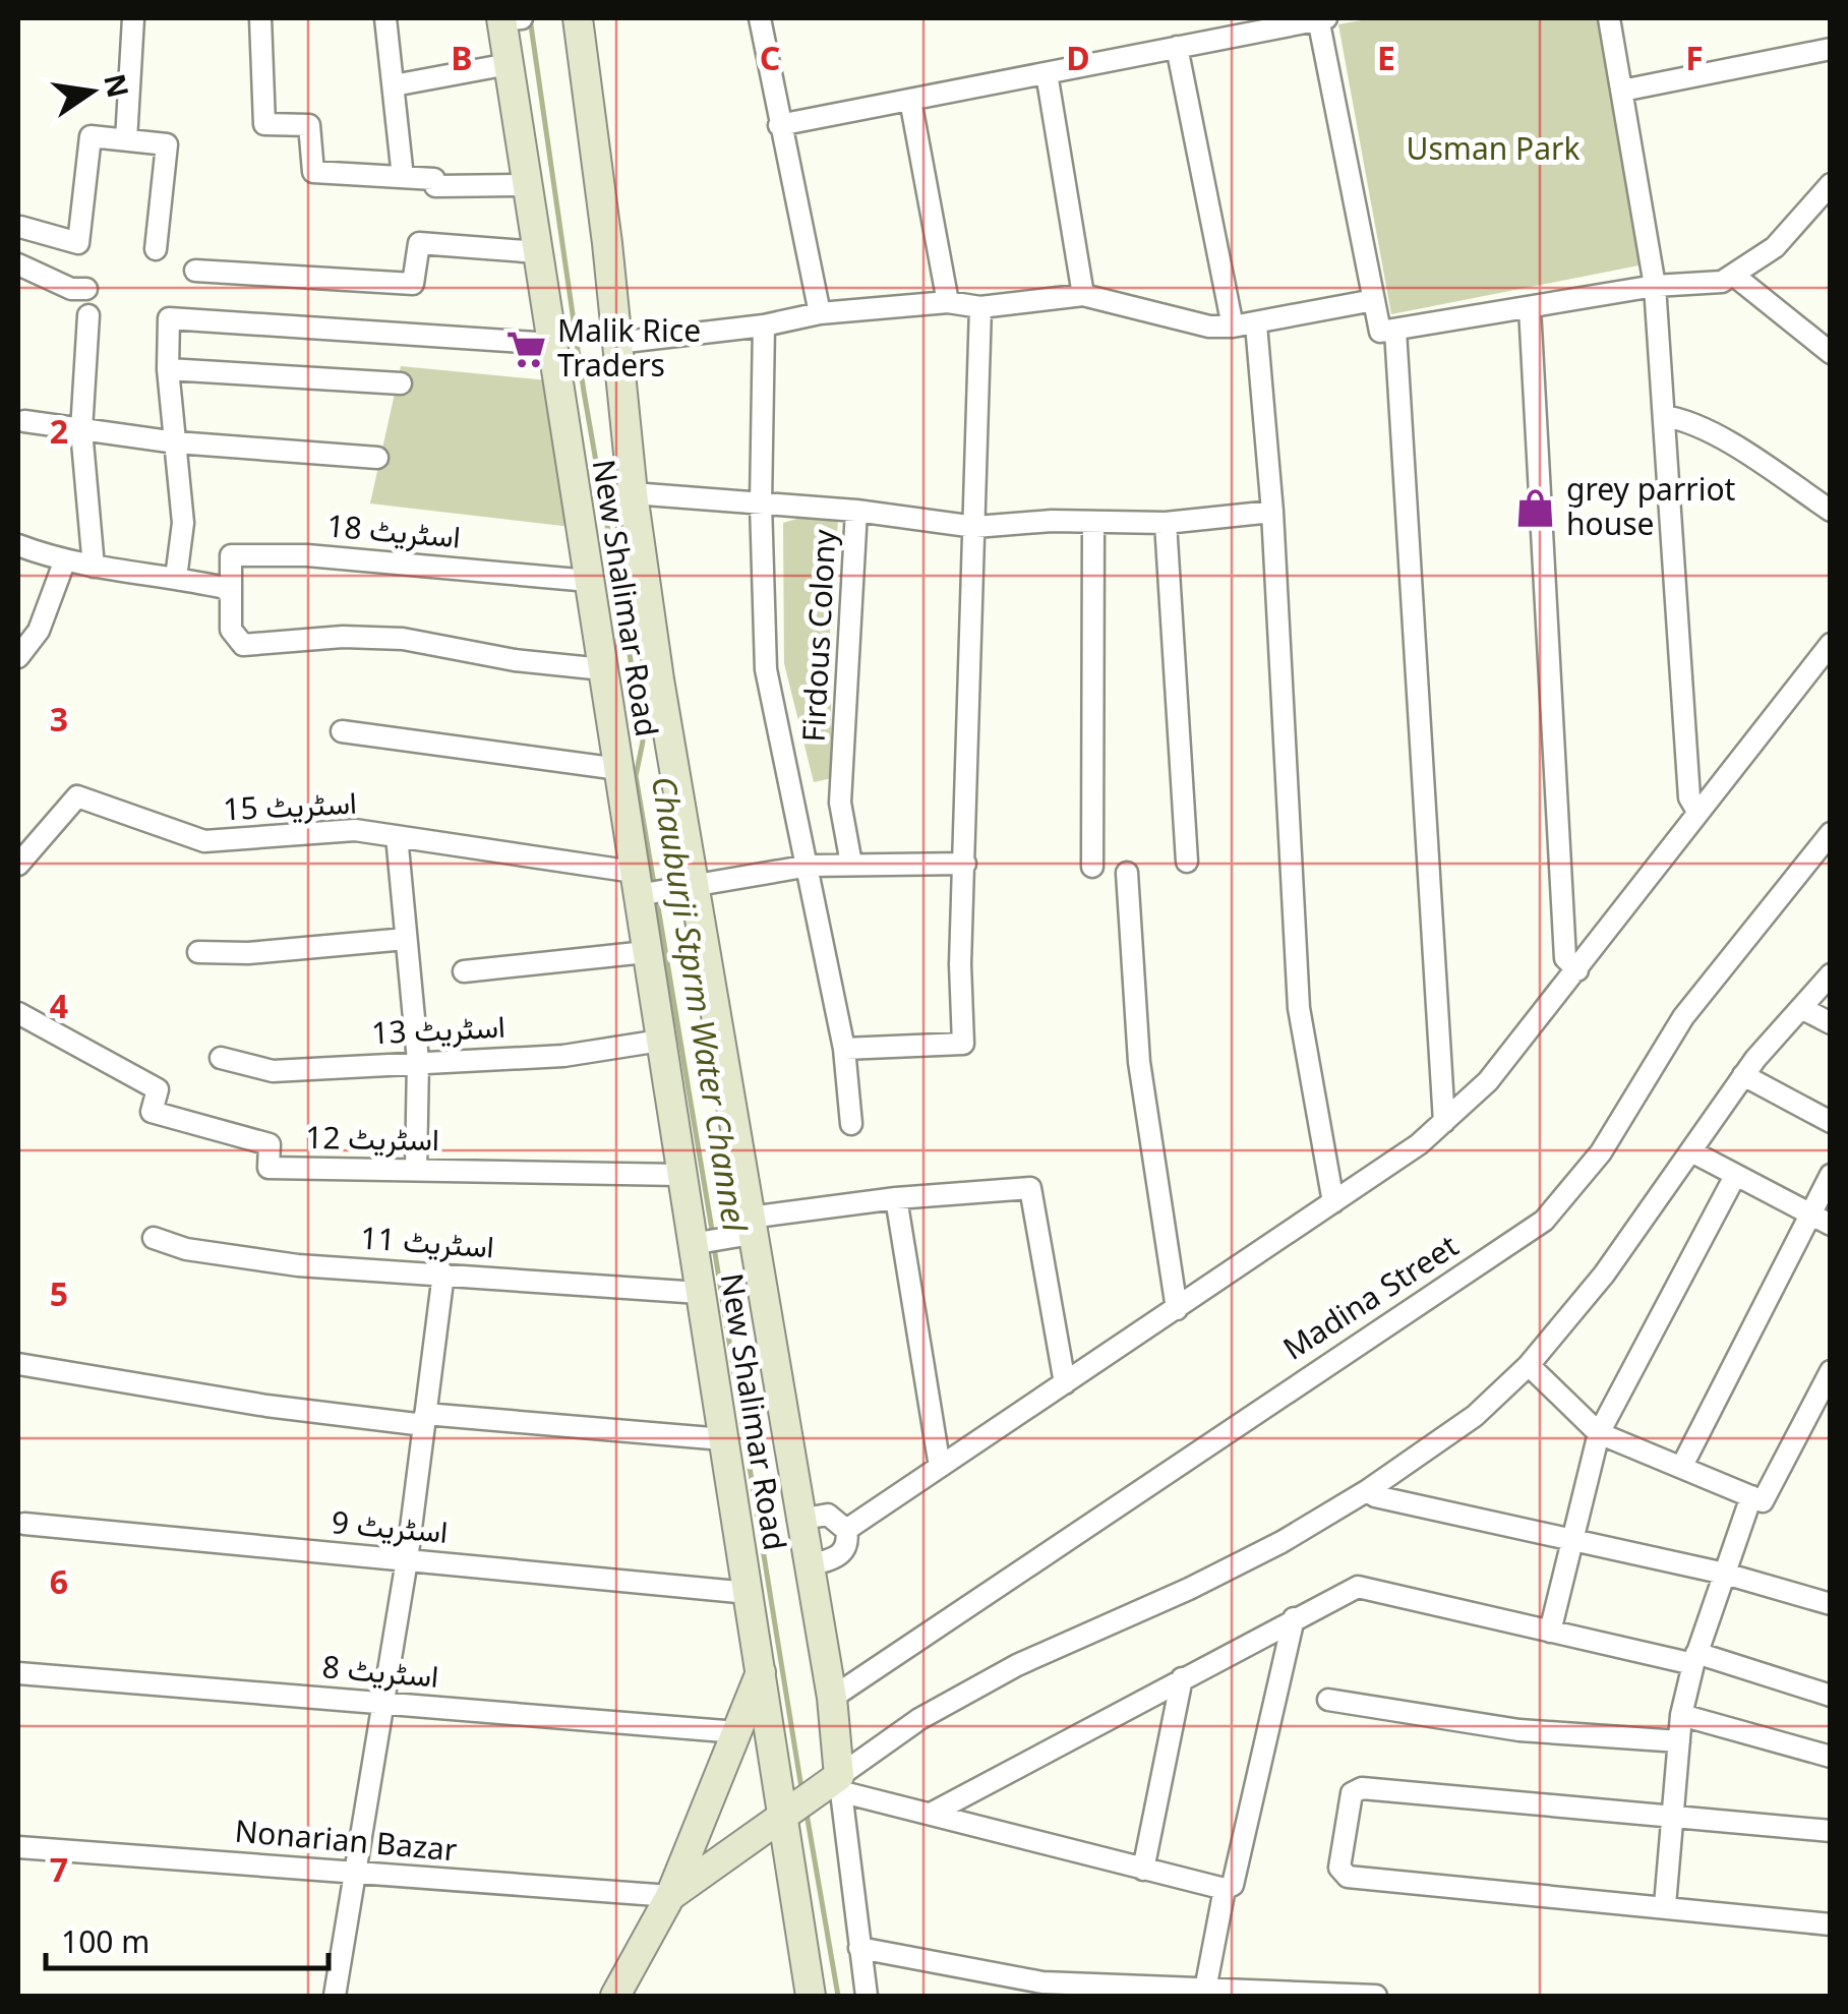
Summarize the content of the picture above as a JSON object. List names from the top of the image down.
{
  "streets": {
    "street": [
      "اسٹریٹ 18",
      "New Shalimar Road",
      "Firdous Colony",
      "اسٹریٹ 15",
      "اسٹریٹ 13",
      "اسٹریٹ 12",
      "اسٹریٹ 11",
      "Madina Street",
      "اسٹریٹ 9",
      "اسٹریٹ 8",
      "Nonarian Bazar"
    ]
  },
  "crossings": [
    ["اسٹریٹ 18", "New Shalimar Road"],
    ["New Shalimar Road", "اسٹریٹ 15"],
    ["New Shalimar Road", "اسٹریٹ 13"],
    ["New Shalimar Road", "اسٹریٹ 12"],
    ["New Shalimar Road", "اسٹریٹ 11"],
    ["New Shalimar Road", "اسٹریٹ 9"],
    ["New Shalimar Road", "اسٹریٹ 8"],
    ["New Shalimar Road", "Nonarian Bazar"]
  ],
  "water": ["Chauburji Stprm Water Channel"],
  "parks": ["Usman Park"],
  "places": {
    "supermarket": ["Malik Rice Traders"],
    "shop": ["grey parriot house"]
  },
  "scale_bar": "100 m",
  "north": "right",
  "grid": {
    "columns": [
      "B",
      "C",
      "D",
      "E",
      "F"
    ],
    "rows": [
      "2",
      "3",
      "4",
      "5",
      "6",
      "7"
    ]
  }
}
